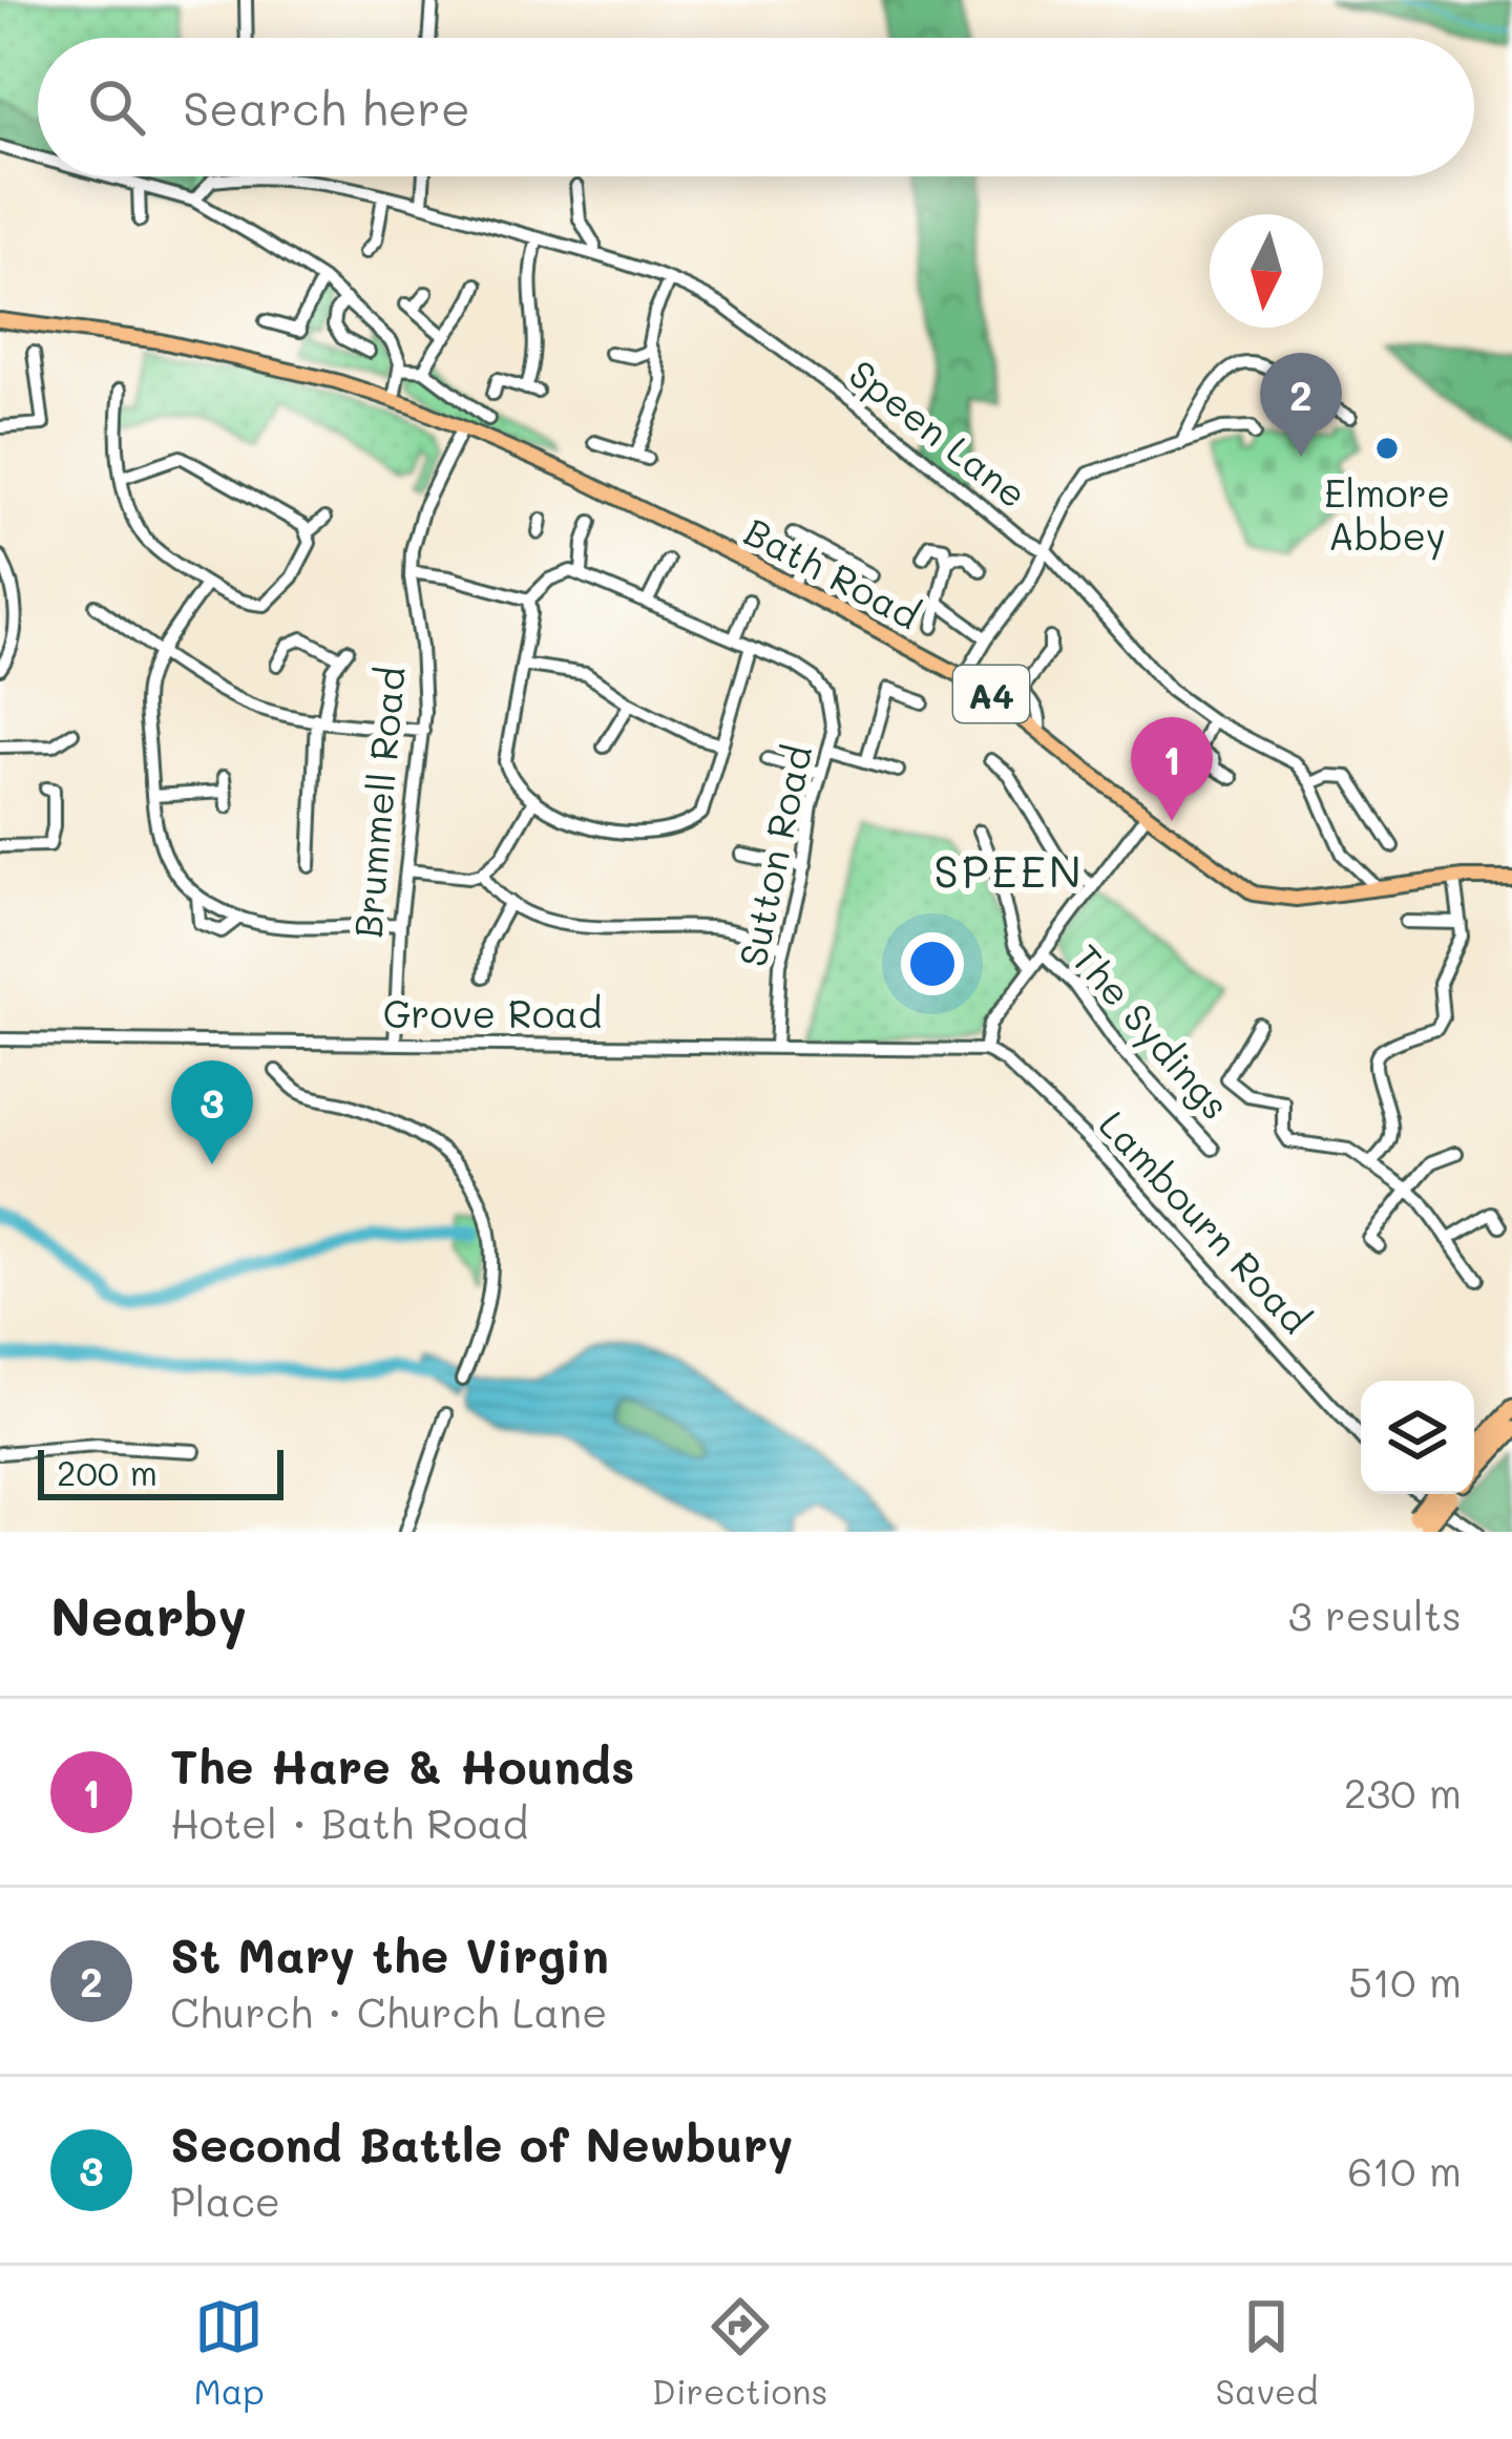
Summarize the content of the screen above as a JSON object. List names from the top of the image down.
{
  "streets": {
    "main road": ["Bath Road", "A4"],
    "street": [
      "Speen Lane",
      "Brummell Road",
      "Sutton Road",
      "Grove Road",
      "The Sydings",
      "Lambourn Road"
    ]
  },
  "crossings": [
    ["Speen Lane", "Bath Road"],
    ["Bath Road", "A4"],
    ["Bath Road", "Brummell Road"],
    ["A4", "Brummell Road"],
    ["Brummell Road", "Grove Road"],
    ["Sutton Road", "Grove Road"],
    ["Grove Road", "Lambourn Road"]
  ],
  "districts": ["SPEEN"],
  "places": ["Elmore Abbey"],
  "scale_bar": "200 m",
  "north": "bottom",
  "page": {
    "search": "Search here",
    "pins": ["2", "1", "3"],
    "scale": "200 m",
    "heading": ["Nearby", "3 results"],
    "list": [
      {
        "mark": "1",
        "name": "The Hare & Hounds",
        "note": "Hotel · Bath Road",
        "value": "230 m"
      },
      {
        "mark": "2",
        "name": "St Mary the Virgin",
        "note": "Church · Church Lane",
        "value": "510 m"
      },
      {
        "mark": "3",
        "name": "Second Battle of Newbury",
        "note": "Place",
        "value": "610 m"
      }
    ],
    "nav": ["Map", "Directions", "Saved"]
  }
}
